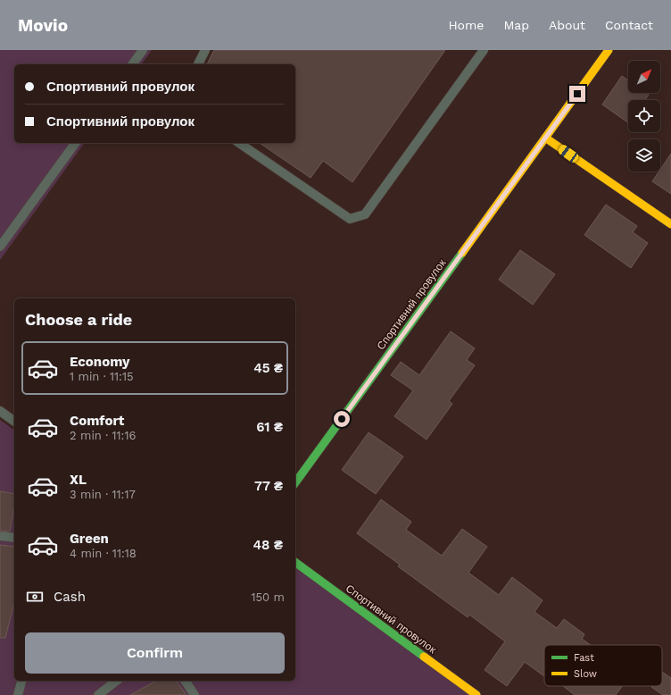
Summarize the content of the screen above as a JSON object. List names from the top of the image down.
{
  "streets": {
    "street": ["Спортивний провулок"]
  },
  "legend": ["Fast", "Slow"],
  "north": "top right",
  "page": {
    "header": "Movio",
    "nav": [
      "Home",
      "Map",
      "About",
      "Contact"
    ],
    "banner": ["Спортивний провулок", "Спортивний провулок"],
    "heading": "Choose a ride",
    "list": [
      {
        "name": "Economy",
        "note": "1 min · 11:15",
        "value": "45 ₴"
      },
      {
        "name": "Comfort",
        "note": "2 min · 11:16",
        "value": "61 ₴"
      },
      {
        "name": "XL",
        "note": "3 min · 11:17",
        "value": "77 ₴"
      },
      {
        "name": "Green",
        "note": "4 min · 11:18",
        "value": "48 ₴"
      }
    ],
    "pay": ["Cash", "150 m"],
    "buttons": "Confirm"
  }
}
